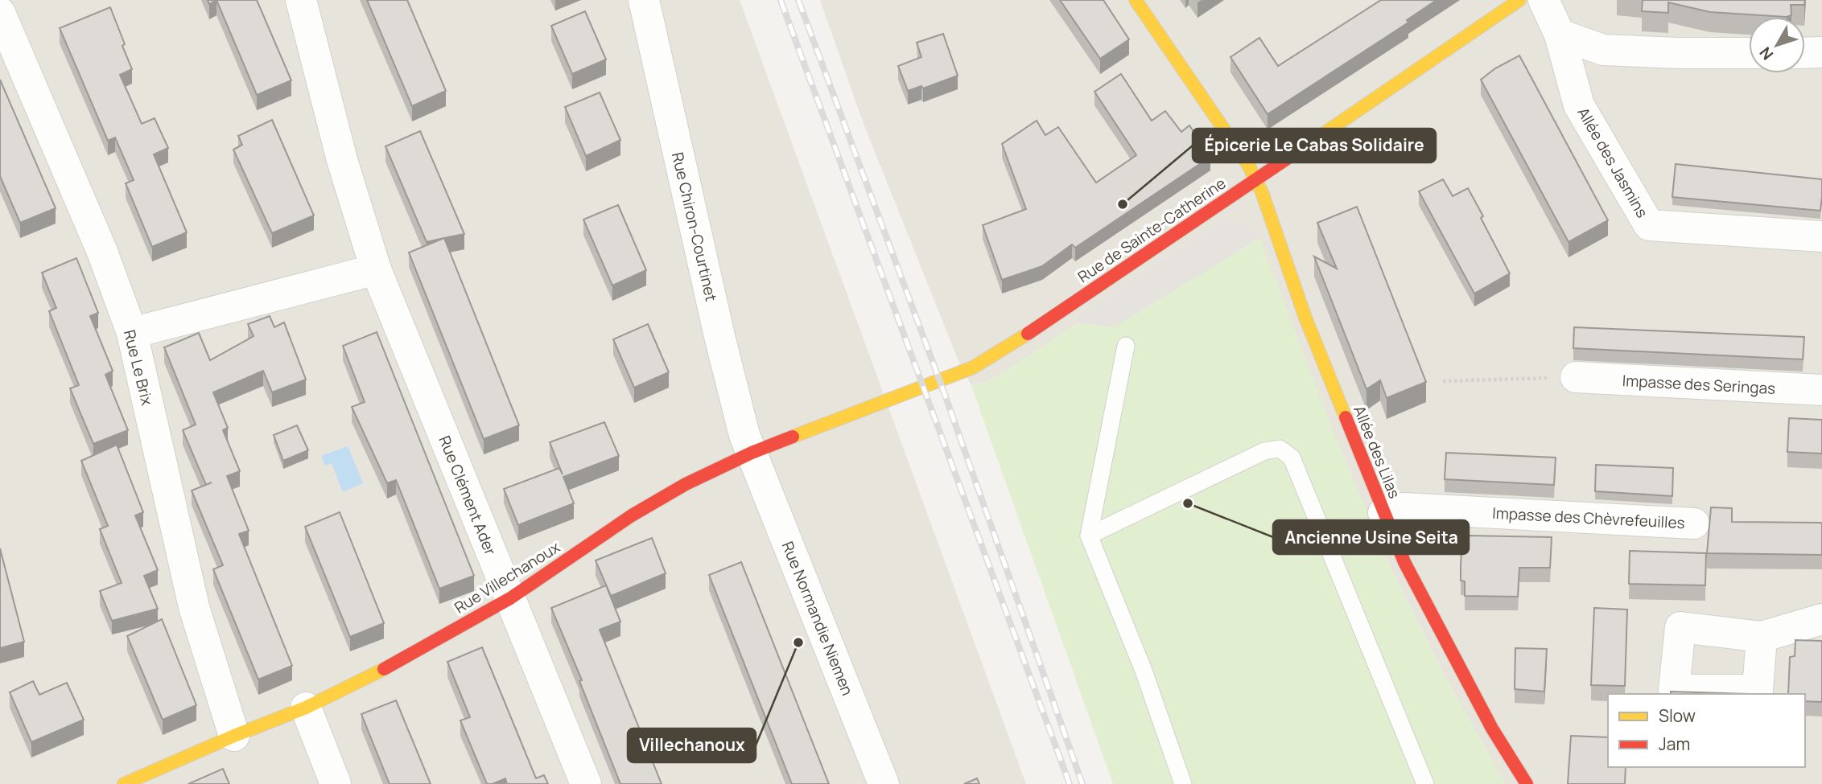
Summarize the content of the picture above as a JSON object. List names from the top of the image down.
{
  "streets": {
    "street": [
      "Allée des Jasmins",
      "Rue Chiron-Courtinet",
      "Rue de Sainte-Catherine",
      "Rue Le Brix",
      "Impasse des Seringas",
      "Allée des Lilas",
      "Rue Clément Ader",
      "Impasse des Chèvrefeuilles",
      "Rue Villechanoux",
      "Rue Normandie Niemen"
    ]
  },
  "crossings": [
    ["Rue Chiron-Courtinet", "Rue Villechanoux"],
    ["Rue Chiron-Courtinet", "Rue Normandie Niemen"],
    ["Rue de Sainte-Catherine", "Allée des Lilas"],
    ["Rue de Sainte-Catherine", "Rue Villechanoux"],
    ["Rue Le Brix", "Rue Villechanoux"],
    ["Allée des Lilas", "Impasse des Chèvrefeuilles"],
    ["Rue Clément Ader", "Rue Villechanoux"],
    ["Rue Villechanoux", "Rue Normandie Niemen"]
  ],
  "places": ["Épicerie Le Cabas Solidaire", "Ancienne Usine Seita", "Villechanoux"],
  "legend": ["Slow", "Jam"],
  "north": "bottom left"
}
